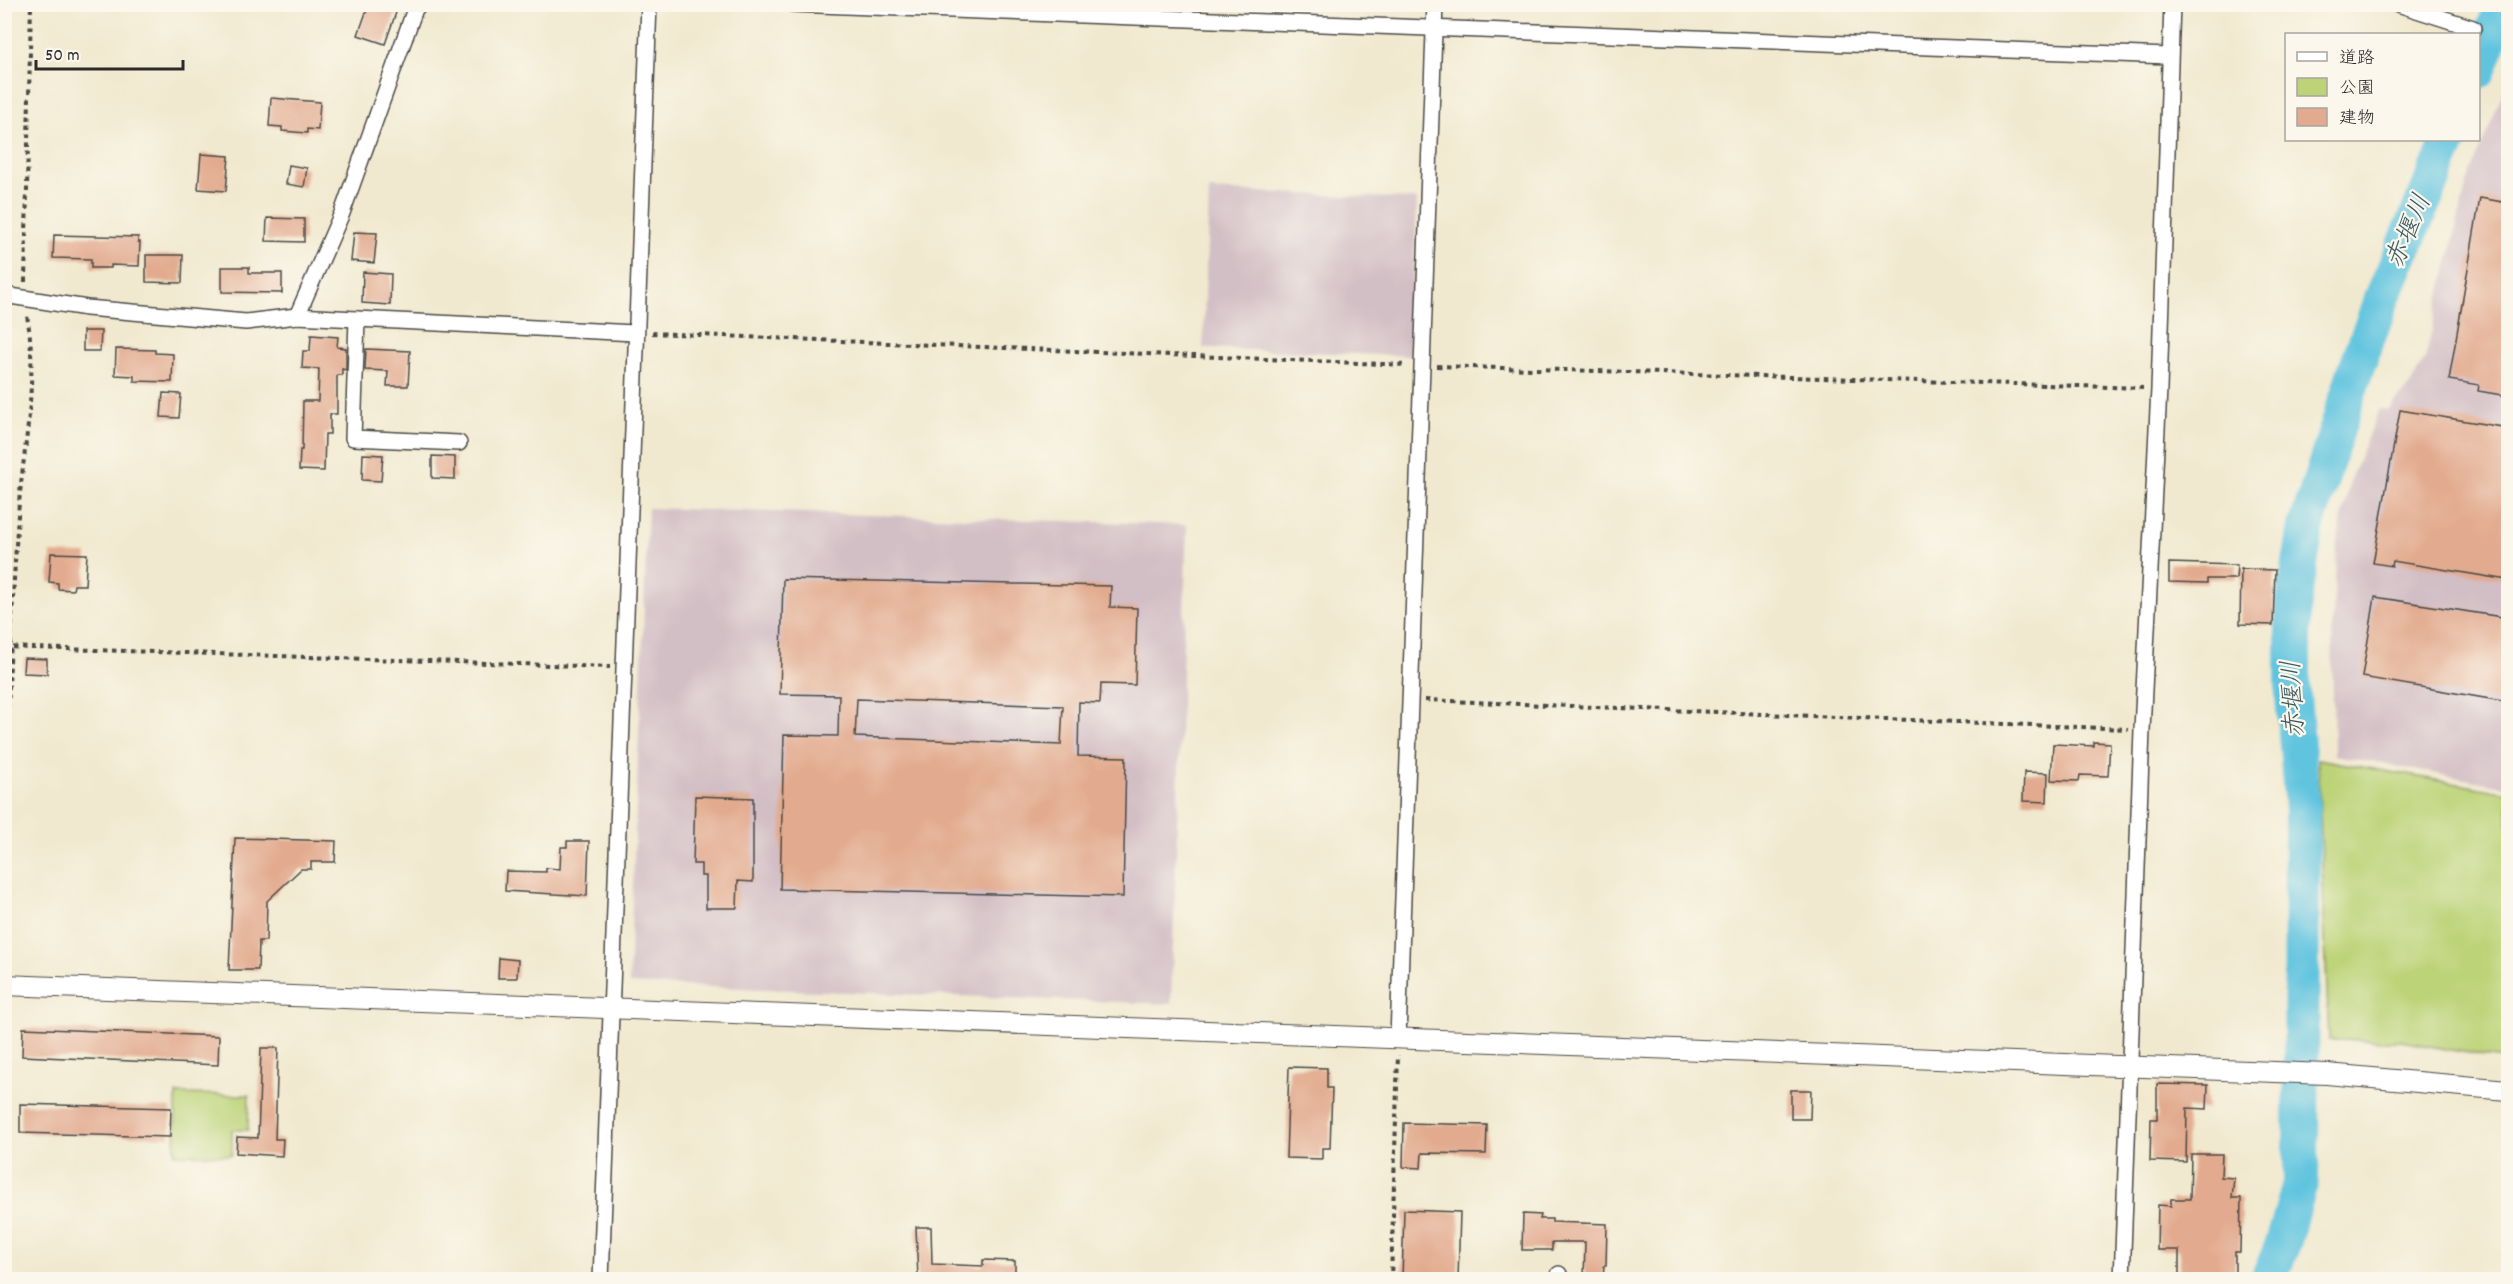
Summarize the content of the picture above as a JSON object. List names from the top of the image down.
{
  "water": ["赤堰川"],
  "legend": ["道路", "公園", "建物"],
  "scale_bar": "50 m"
}
